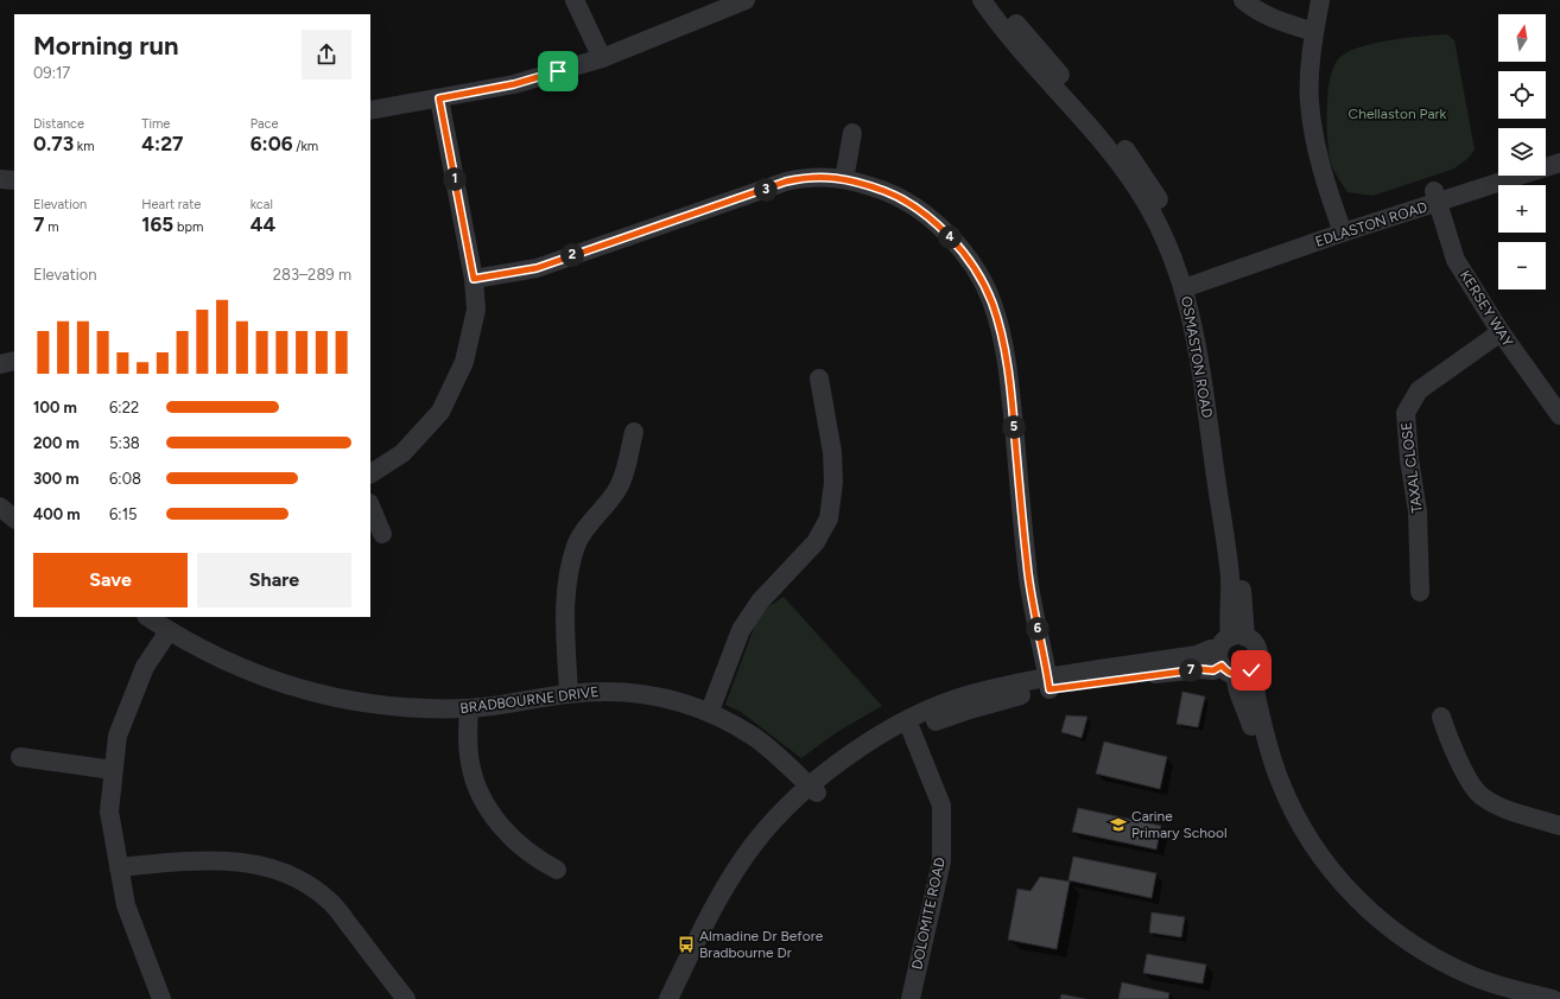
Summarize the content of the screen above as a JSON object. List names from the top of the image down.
{
  "streets": {
    "street": [
      "EDLASTON ROAD",
      "KERSEY WAY",
      "OSMASTON ROAD",
      "TAXAL CLOSE",
      "BRADBOURNE DRIVE",
      "DOLOMITE ROAD"
    ]
  },
  "crossings": [
    ["EDLASTON ROAD", "KERSEY WAY"],
    ["EDLASTON ROAD", "OSMASTON ROAD"],
    ["KERSEY WAY", "TAXAL CLOSE"]
  ],
  "parks": ["Chellaston Park"],
  "places": {
    "school or university": ["Carine Primary School"],
    "bus stop": ["Almadine Dr Before Bradbourne Dr"]
  },
  "north": "top",
  "page": {
    "map_buttons": ["+", "−"],
    "heading": ["Morning run", "09:17"],
    "stats": [
      ["Distance", "0.73 km"],
      ["Time", "4:27"],
      ["Pace", "6:06 /km"],
      ["Elevation", "7 m"],
      ["Heart rate", "165 bpm"],
      ["kcal", "44"]
    ],
    "pins": [
      "1",
      "3",
      "4",
      "2",
      "5",
      "6",
      "7"
    ],
    "chart": ["Elevation", "283–289 m"],
    "list": [
      {
        "name": "100 m",
        "note": "6:22"
      },
      {
        "name": "200 m",
        "note": "5:38"
      },
      {
        "name": "300 m",
        "note": "6:08"
      },
      {
        "name": "400 m",
        "note": "6:15"
      }
    ],
    "buttons": ["Save", "Share"]
  }
}
